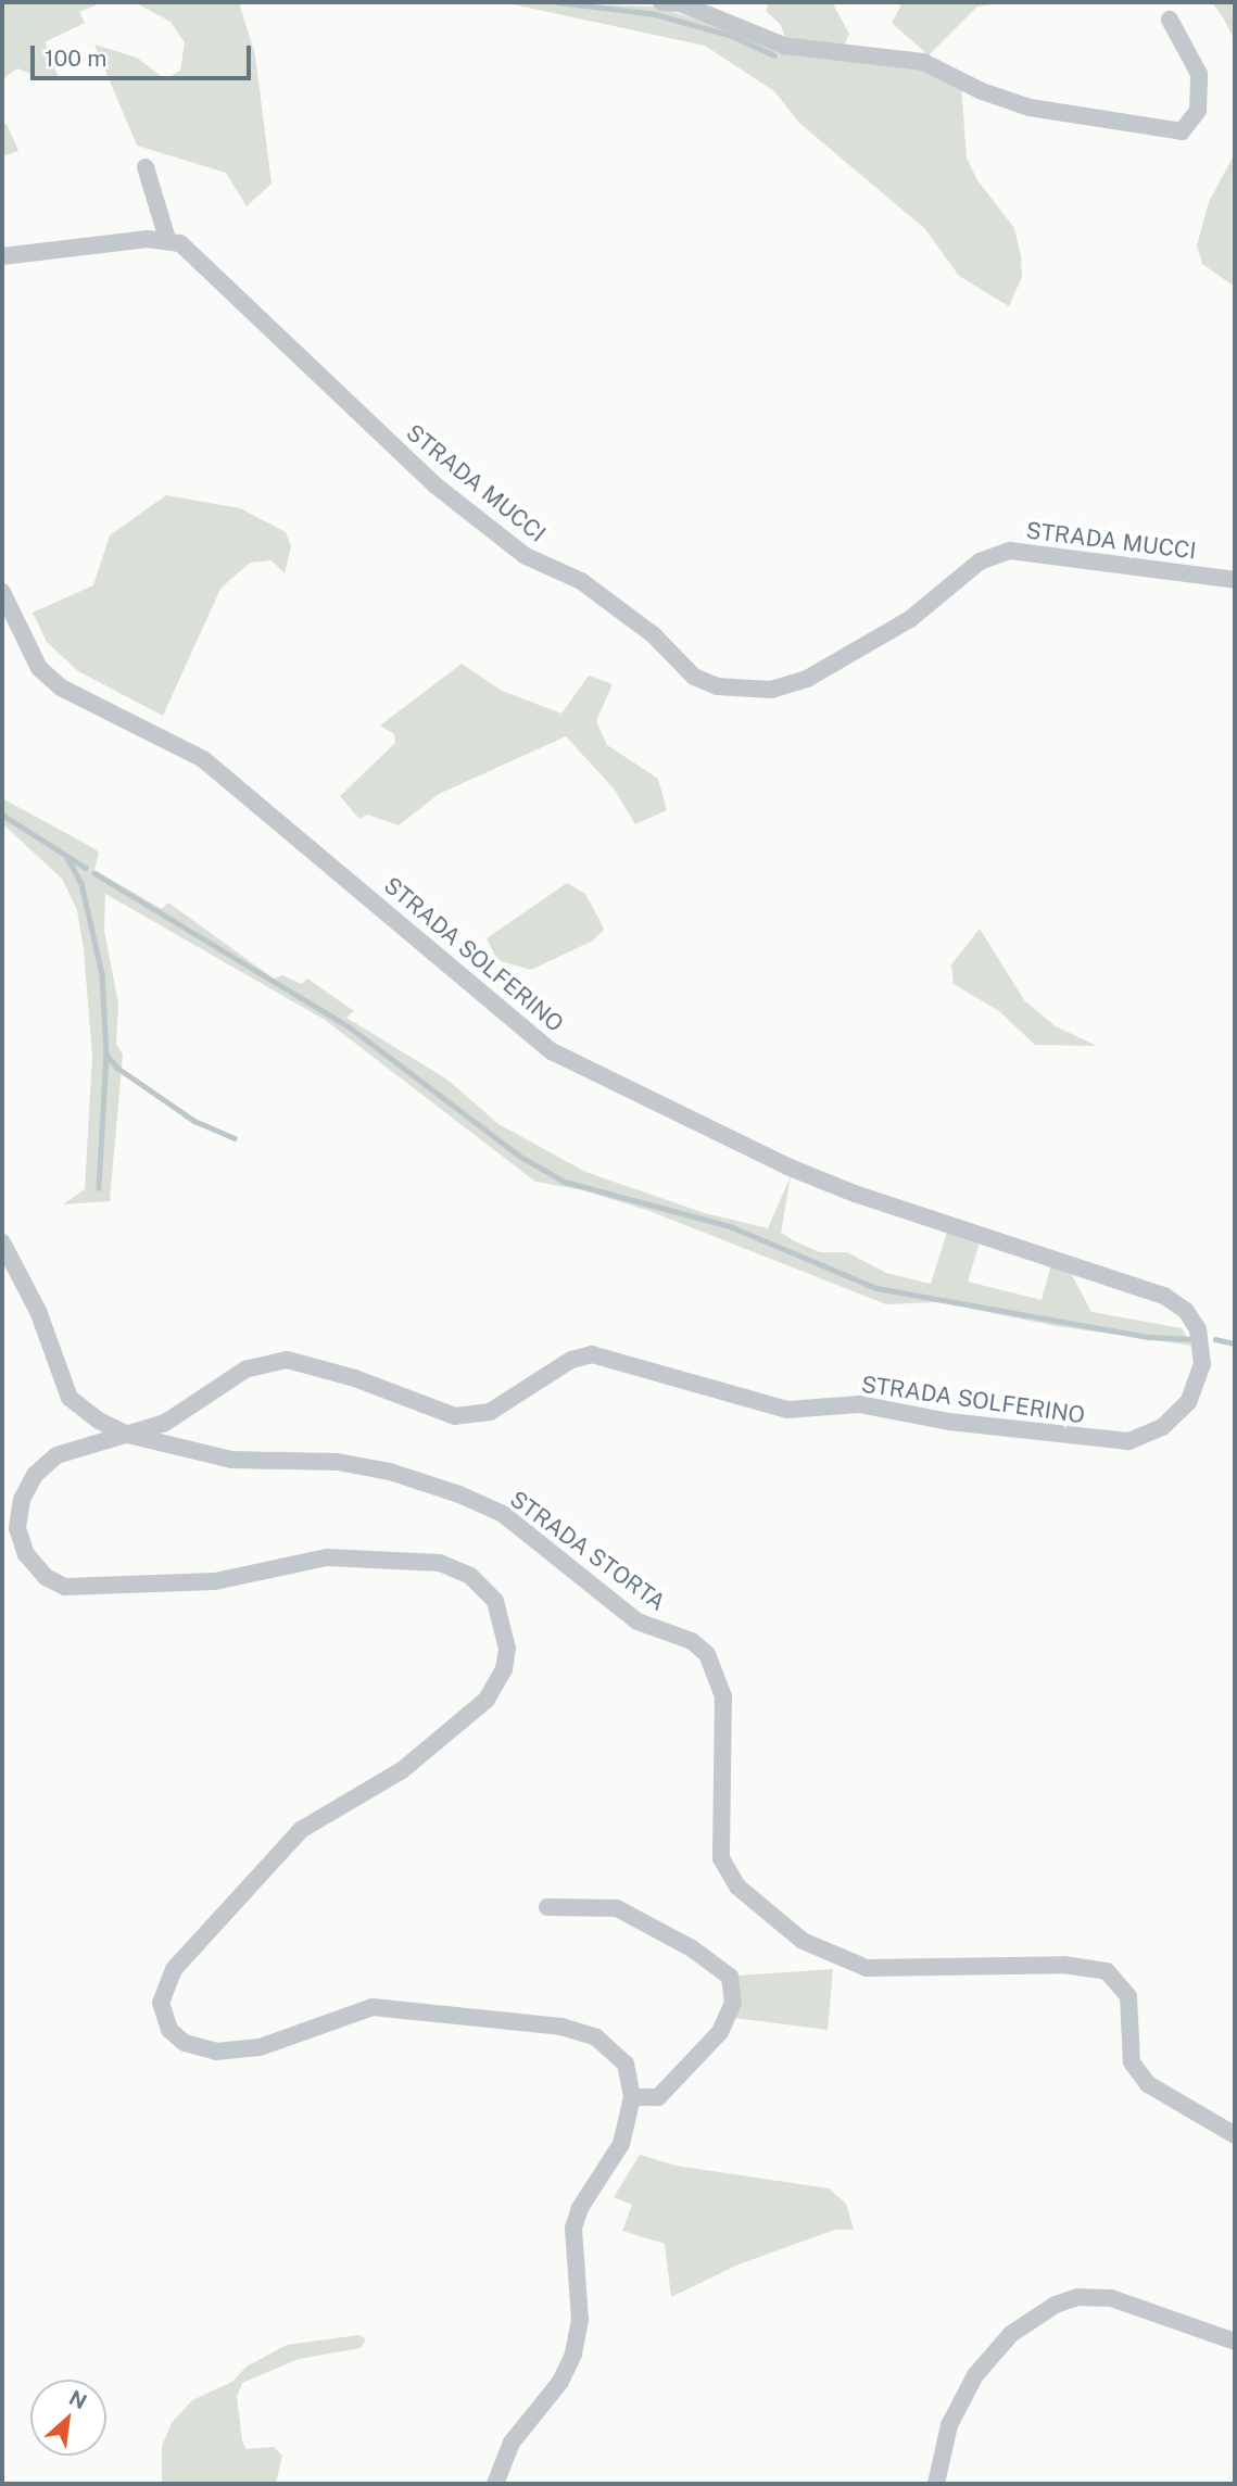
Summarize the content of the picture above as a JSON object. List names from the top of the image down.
{
  "streets": {
    "street": ["STRADA MUCCI", "STRADA SOLFERINO", "STRADA STORTA"]
  },
  "crossings": [
    ["STRADA SOLFERINO", "STRADA STORTA"]
  ],
  "scale_bar": "100 m",
  "north": "top right"
}
